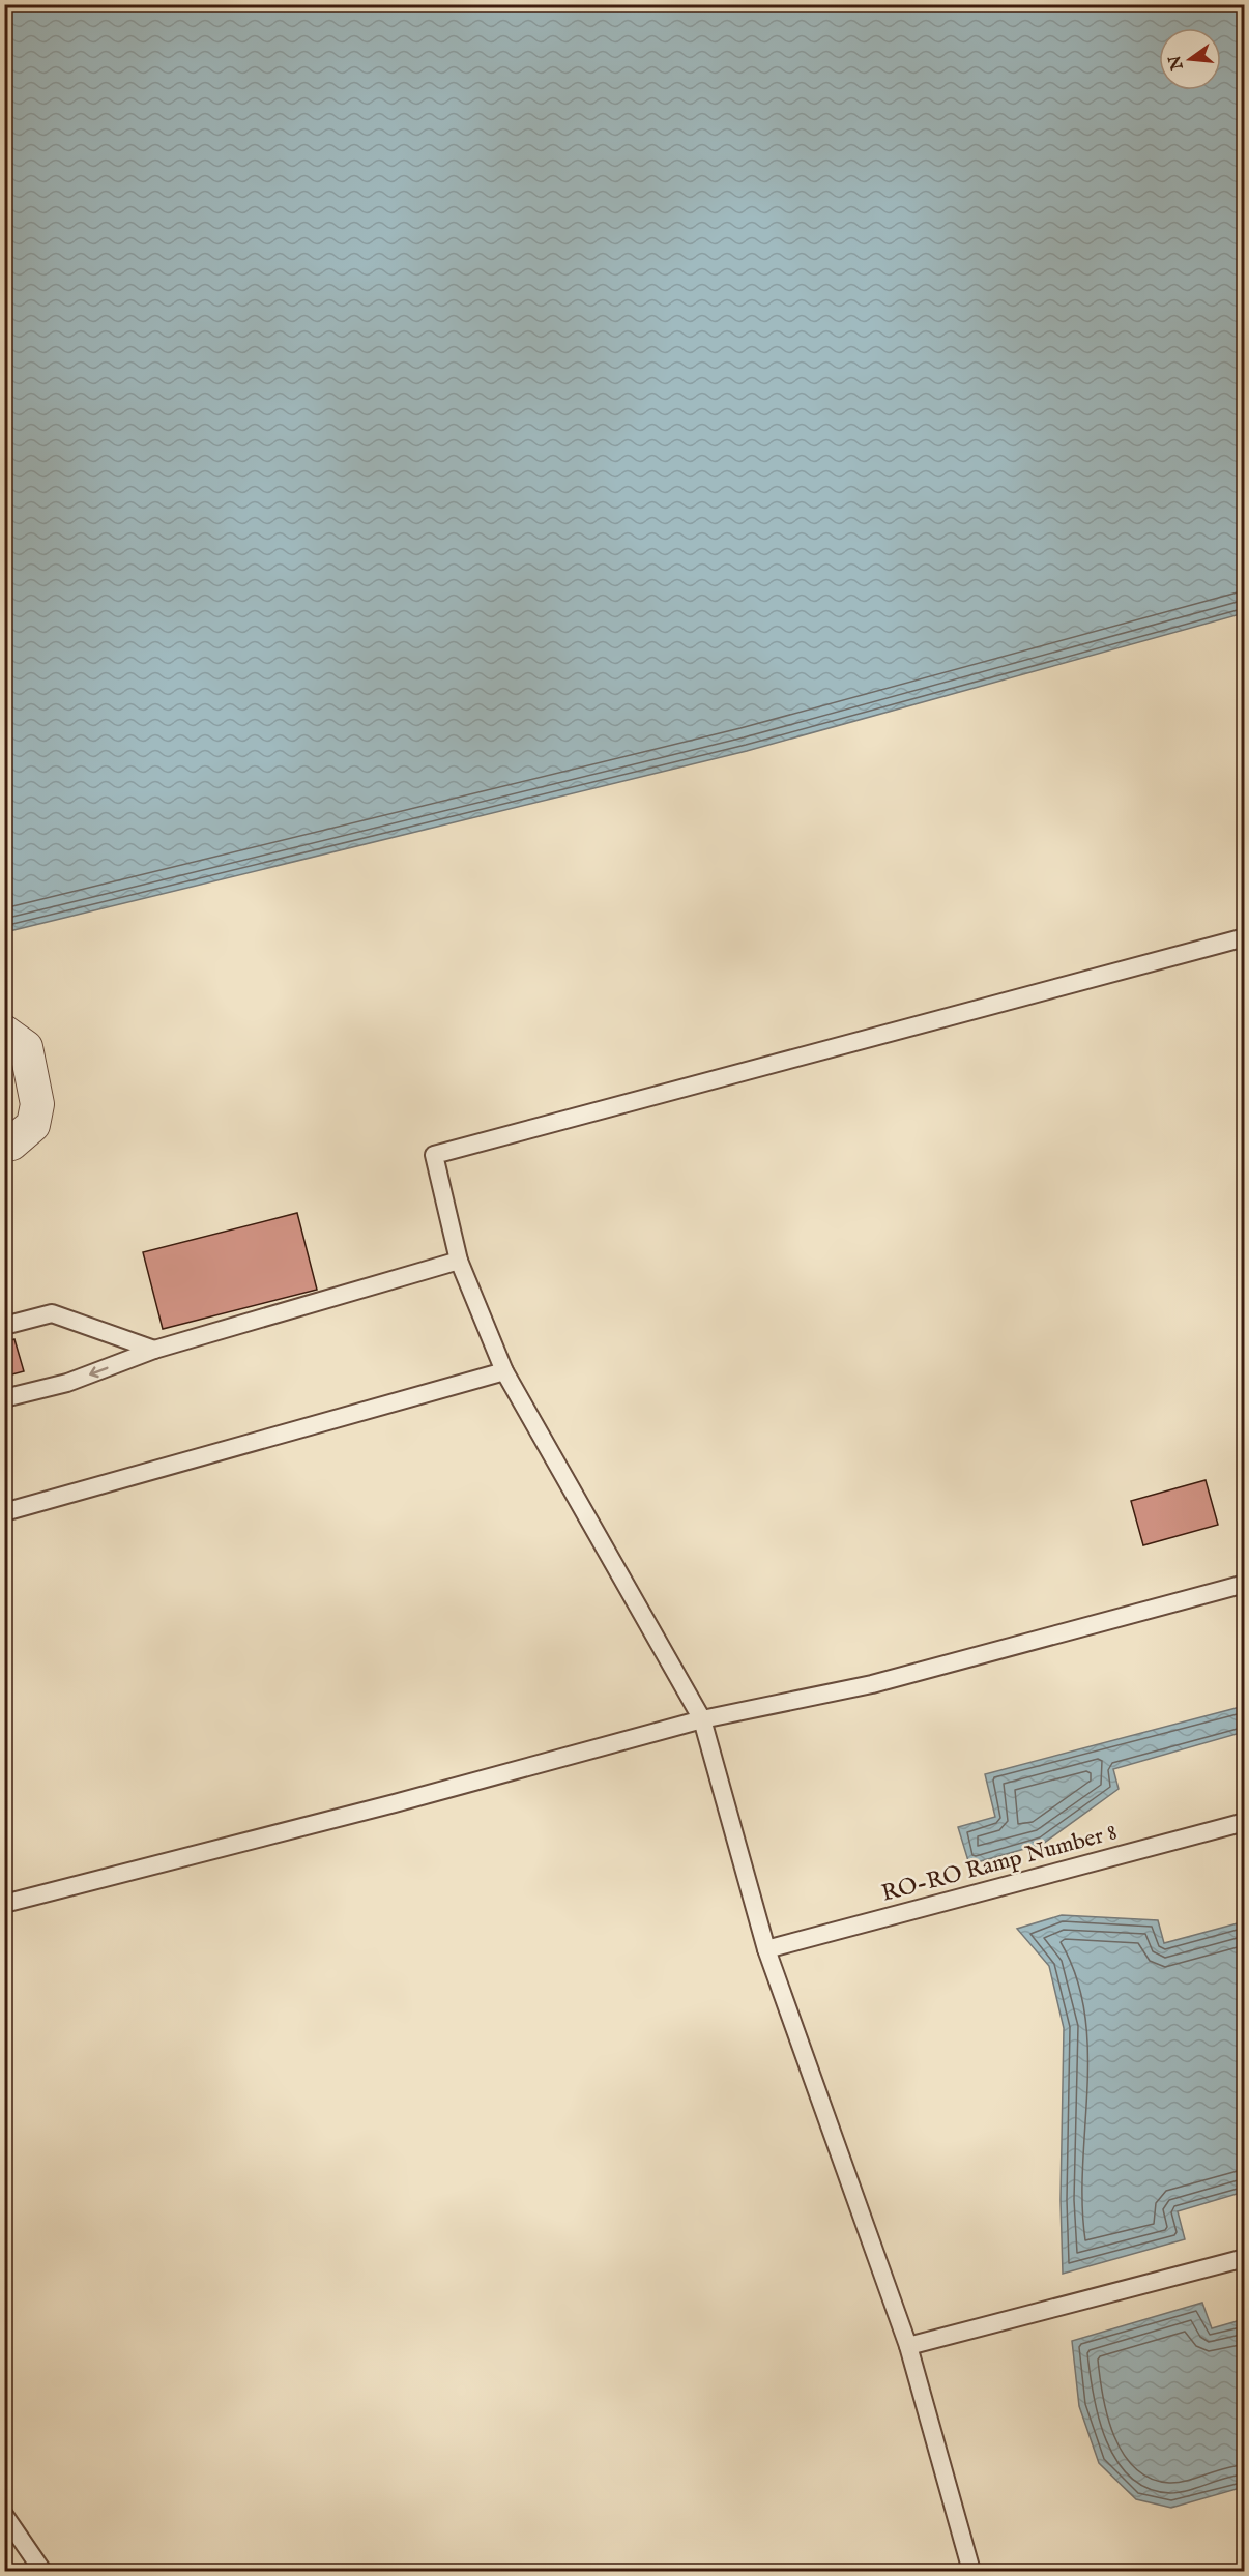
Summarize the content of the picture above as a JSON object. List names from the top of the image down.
{
  "streets": {
    "lane": ["RO-RO Ramp Number 8"]
  },
  "north": "left"
}
